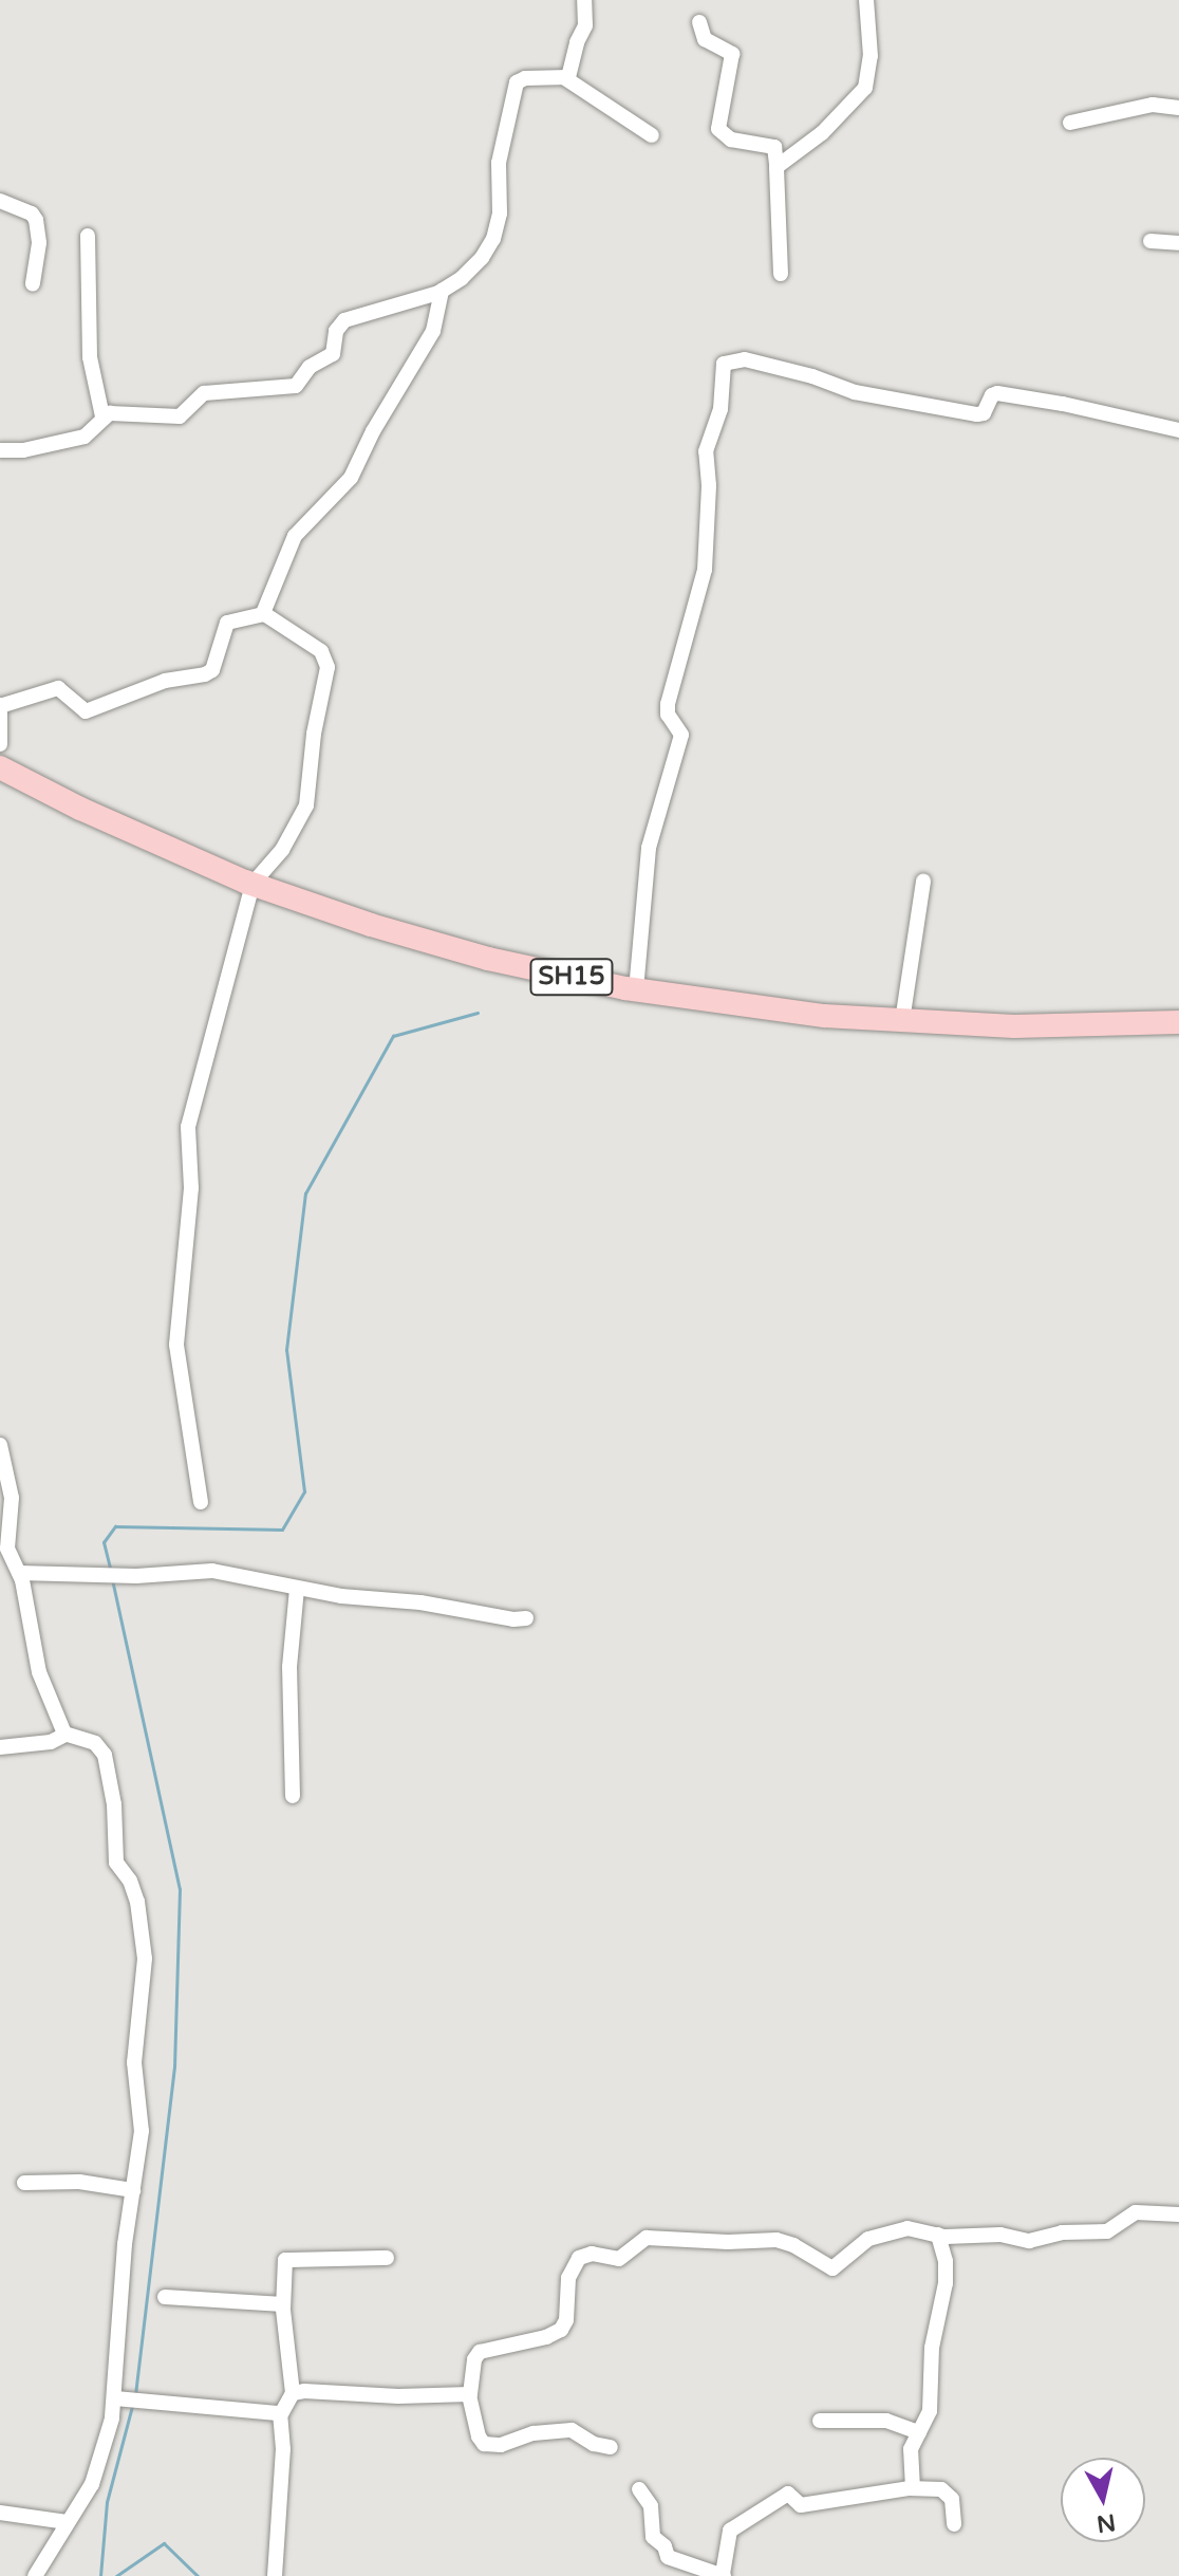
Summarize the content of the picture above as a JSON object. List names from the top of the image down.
{
  "streets": {
    "main road": ["SH15"]
  },
  "north": "bottom"
}
